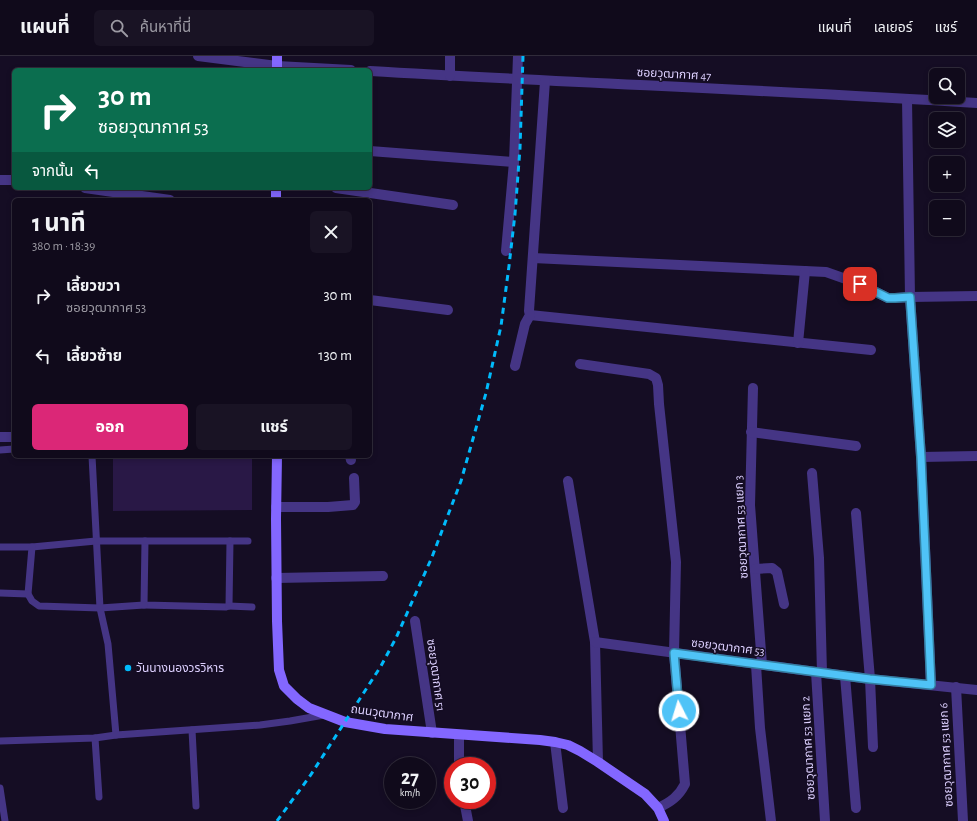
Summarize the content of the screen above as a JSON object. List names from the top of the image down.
{
  "streets": {
    "main road": ["ถนนวุฒากาศ"],
    "street": [
      "ซอยวุฒากาศ 47",
      "ซอยวุฒากาศ 53 แยก 3",
      "ซอยวุฒากาศ 53",
      "ซอยวุฒากาศ 51",
      "ซอยวุฒากาศ 53 แยก 2",
      "ซอยวุฒากาศ 53 แยก 6"
    ]
  },
  "crossings": [
    ["ซอยวุฒากาศ 53 แยก 3", "ซอยวุฒากาศ 53"],
    ["ซอยวุฒากาศ 53", "ซอยวุฒากาศ 53 แยก 2"],
    ["ซอยวุฒากาศ 53", "ซอยวุฒากาศ 53 แยก 6"],
    ["ซอยวุฒากาศ 51", "ถนนวุฒากาศ"]
  ],
  "places": ["วันนางนองวรวิหาร"],
  "page": {
    "header": "แผนที่",
    "search": "ค้นหาที่นี่",
    "nav": ["แผนที่", "เลเยอร์", "แชร์"],
    "map_buttons": ["+", "−"],
    "turn": ["30 m", "ซอยวุฒากาศ 53"],
    "then": "จากนั้น",
    "heading": ["1 นาที", "380 m · 18:39"],
    "list": [
      {
        "name": "เลี้ยวขวา",
        "note": "ซอยวุฒากาศ 53",
        "value": "30 m"
      },
      {
        "name": "เลี้ยวซ้าย",
        "value": "130 m"
      }
    ],
    "buttons": ["ออก", "แชร์"],
    "speed": "27 km/h",
    "limit": "30"
  }
}
